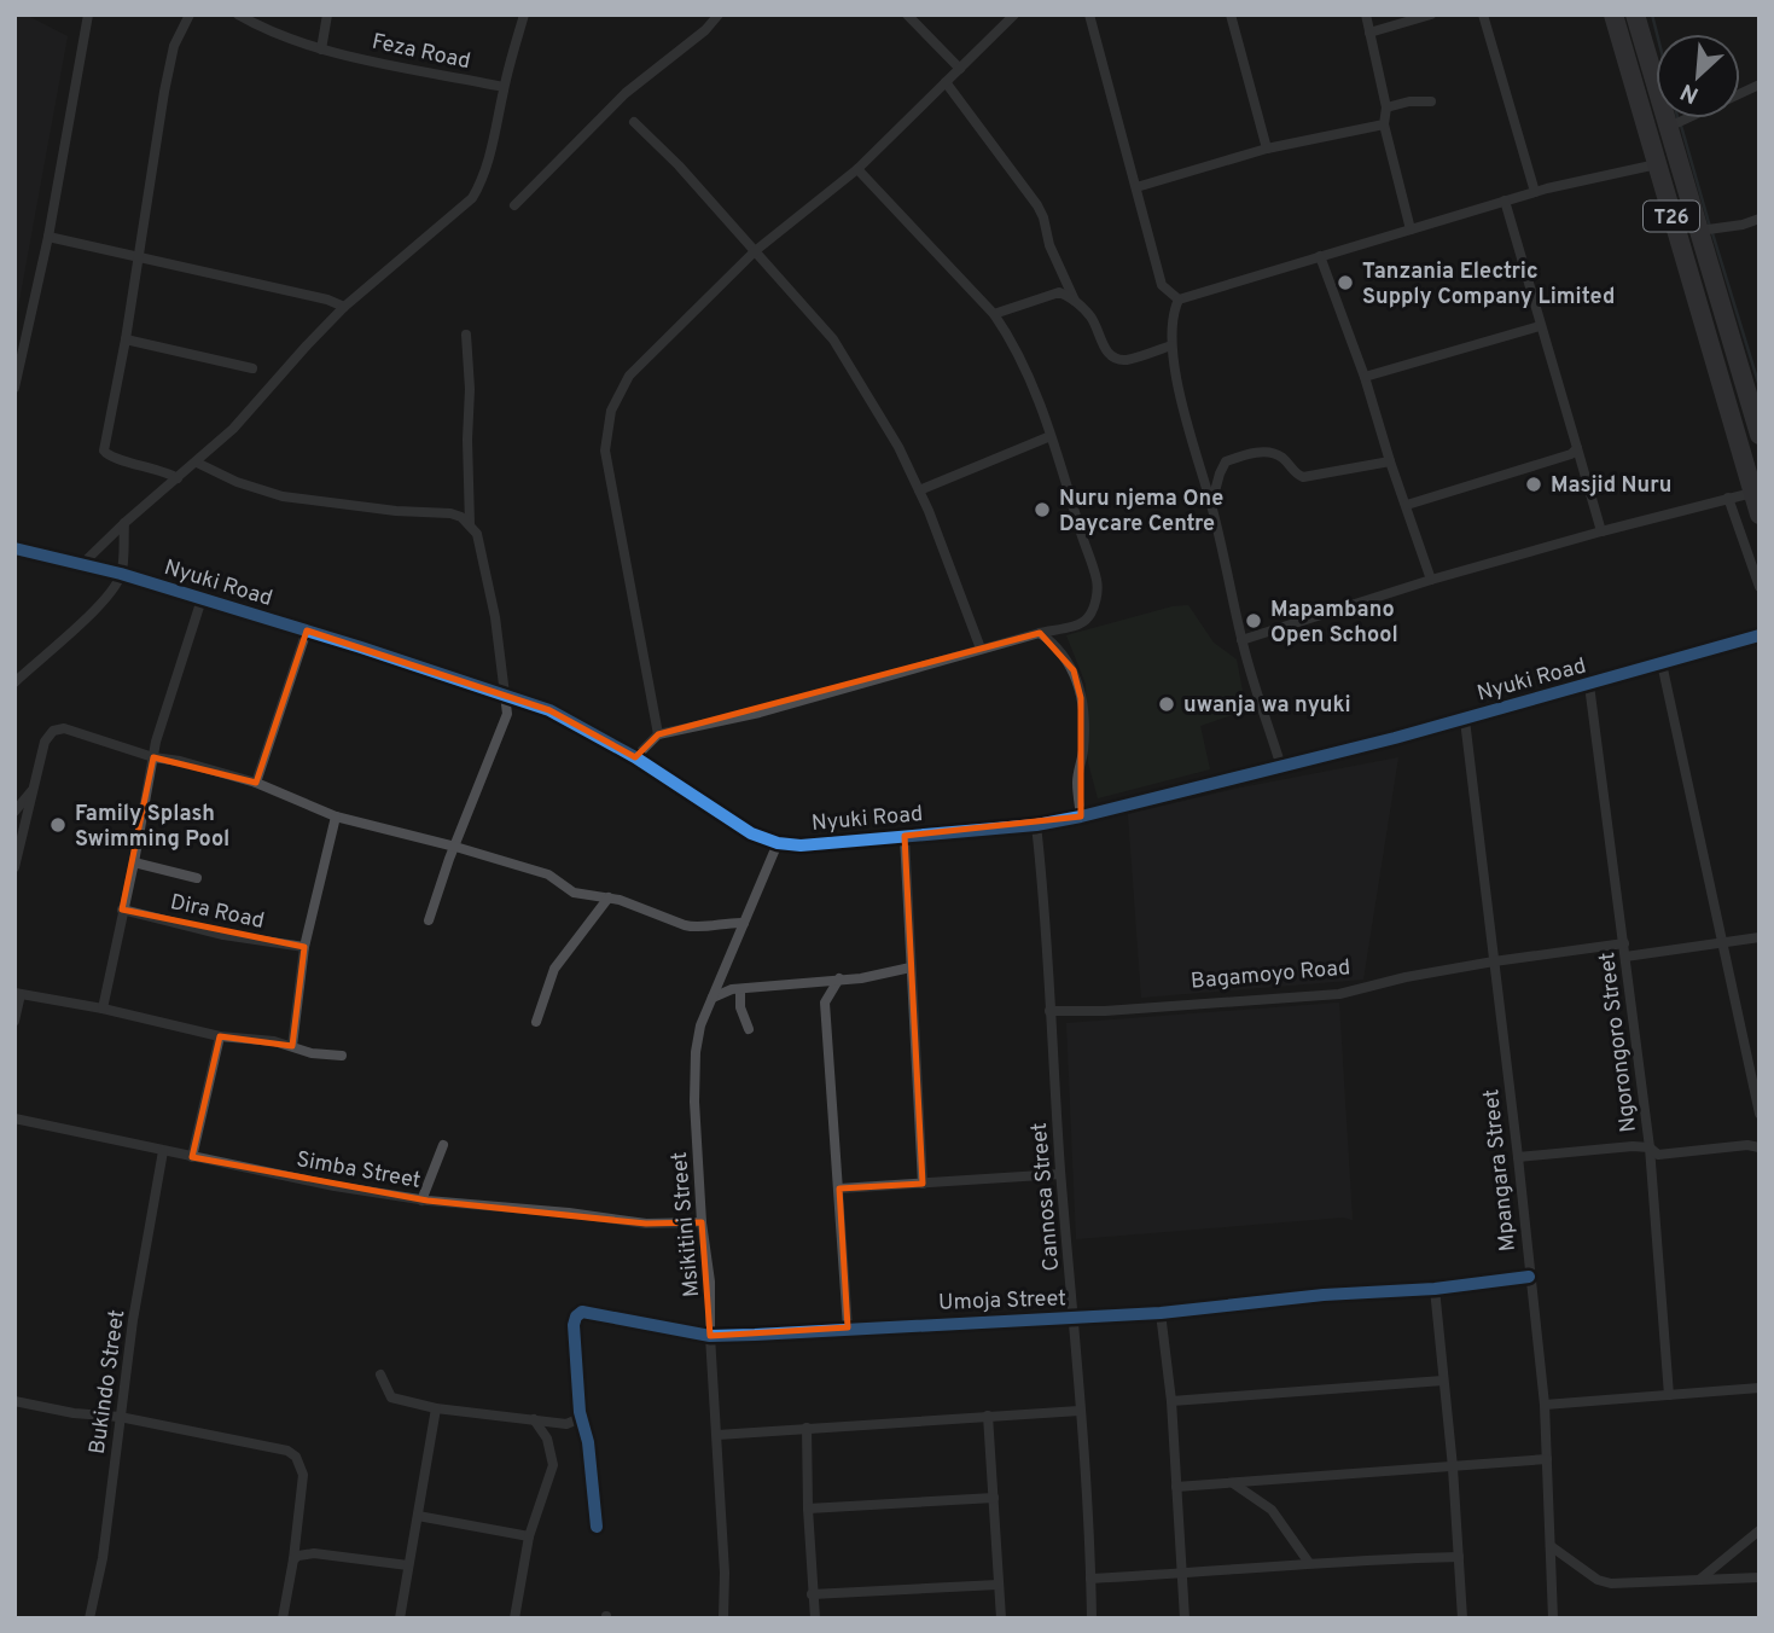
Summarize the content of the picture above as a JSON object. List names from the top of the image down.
{
  "streets": {
    "highway": ["T26"],
    "street": [
      "Feza Road",
      "Nyuki Road",
      "Dira Road",
      "Bagamoyo Road",
      "Ngorongoro Street",
      "Simba Street",
      "Mpangara Street",
      "Cannosa Street",
      "Msikitini Street",
      "Umoja Street",
      "Bukindo Street"
    ]
  },
  "crossings": [
    ["Nyuki Road", "Ngorongoro Street"],
    ["Nyuki Road", "Mpangara Street"],
    ["Nyuki Road", "Cannosa Street"],
    ["Nyuki Road", "Msikitini Street"],
    ["Bagamoyo Road", "Ngorongoro Street"],
    ["Bagamoyo Road", "Mpangara Street"],
    ["Bagamoyo Road", "Cannosa Street"],
    ["Simba Street", "Msikitini Street"],
    ["Simba Street", "Bukindo Street"],
    ["Mpangara Street", "Umoja Street"],
    ["Cannosa Street", "Umoja Street"],
    ["Msikitini Street", "Umoja Street"]
  ],
  "places": [
    "Tanzania Electric Supply Company Limited",
    "Masjid Nuru",
    "Nuru njema One Daycare Centre",
    "Mapambano Open School",
    "uwanja wa nyuki",
    "Family Splash Swimming Pool"
  ],
  "north": "bottom left"
}
